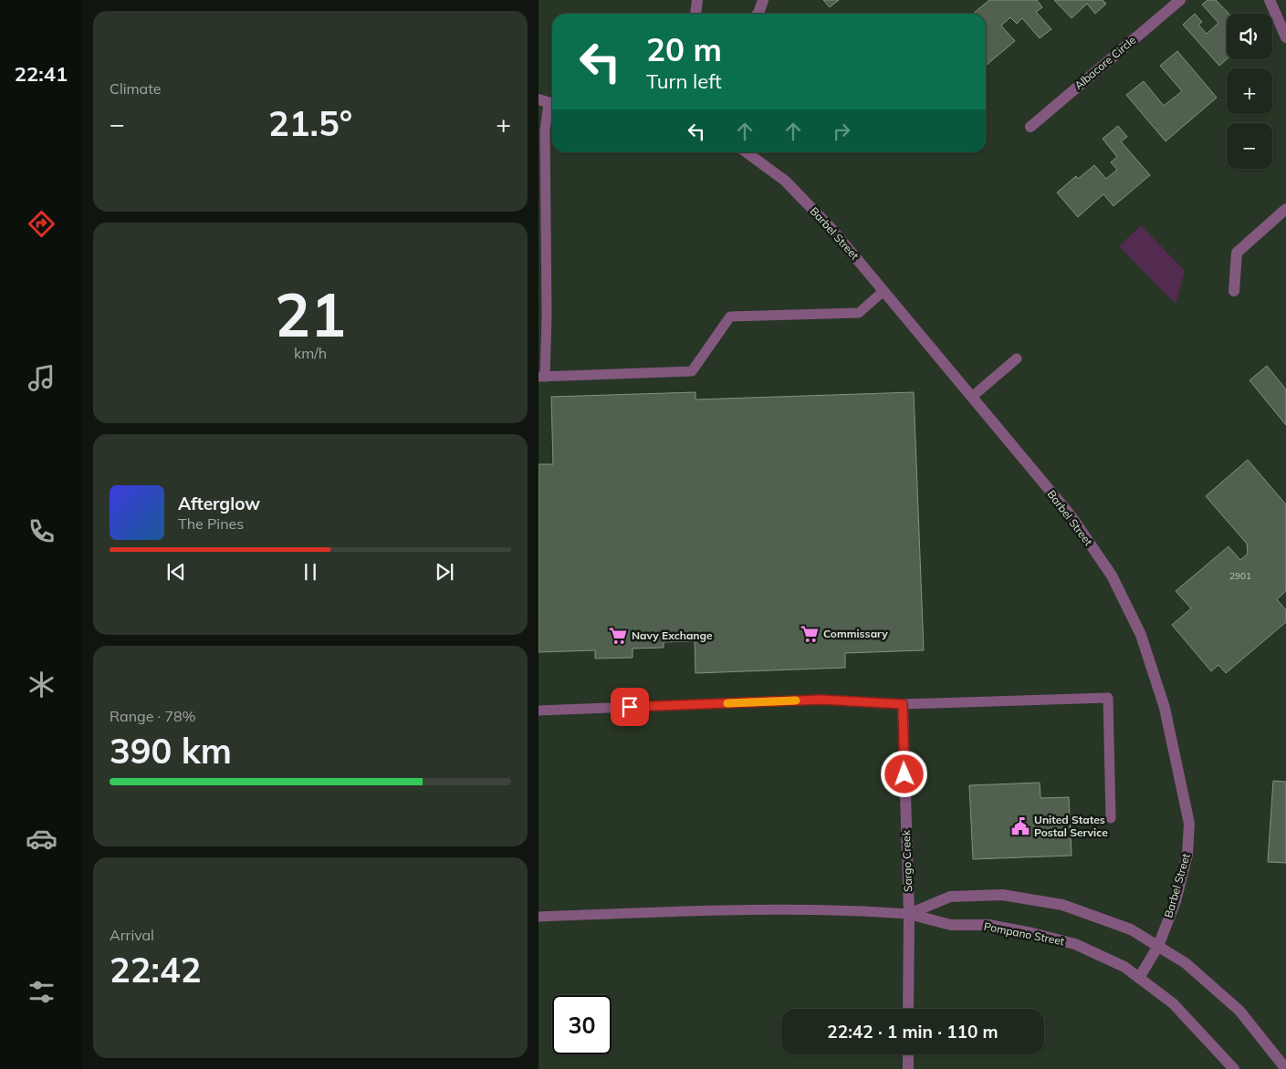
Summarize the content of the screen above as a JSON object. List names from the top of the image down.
{
  "streets": {
    "street": [
      "Albacore Circle",
      "Barbel Street",
      "Sargo Creek",
      "Pompano Street"
    ]
  },
  "crossings": [
    ["Barbel Street", "Pompano Street"],
    ["Sargo Creek", "Pompano Street"]
  ],
  "places": {
    "supermarket": ["Commissary", "Navy Exchange"],
    "public building": ["United States Postal Service"]
  },
  "house_numbers": ["2901"],
  "page": {
    "tabs": "22:41",
    "tile": [
      "Climate",
      ["21", "km/h"],
      ["Range · 78%", "390 km"],
      ["Arrival", "22:42"]
    ],
    "map_buttons": ["+", "−"],
    "turn": ["20 m", "Turn left"],
    "heat": ["−", "21.5°", "+"],
    "song": ["Afterglow", "The Pines"],
    "limit": "30",
    "trip": "22:42 · 1 min · 110 m"
  }
}
